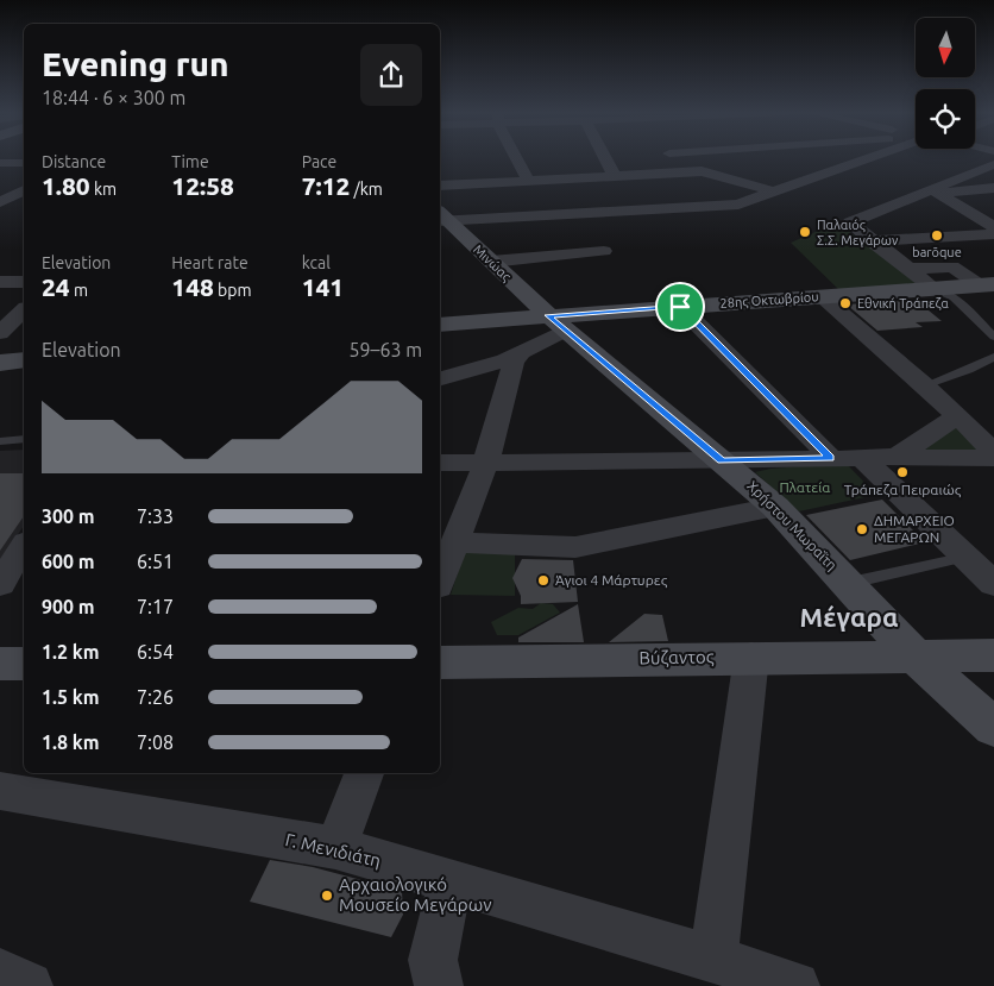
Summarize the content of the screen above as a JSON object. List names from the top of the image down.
{
  "streets": {
    "street": [
      "Μινώας",
      "28ης Οκτωβρίου",
      "Χρήστου Μωραΐτη",
      "Βύζαντος",
      "Γ. Μενιδιάτη"
    ]
  },
  "crossings": [
    ["Μινώας", "28ης Οκτωβρίου"],
    ["Μινώας", "Χρήστου Μωραΐτη"],
    ["28ης Οκτωβρίου", "Χρήστου Μωραΐτη"],
    ["Χρήστου Μωραΐτη", "Βύζαντος"]
  ],
  "districts": ["Μέγαρα"],
  "parks": ["Πλατεία"],
  "places": [
    "Παλαιός Σ.Σ. Μεγάρων",
    "barōque",
    "Εθνική Τράπεζα",
    "Τράπεζα Πειραιώς",
    "ΔΗΜΑΡΧΕΙΟ ΜΕΓΑΡΩΝ",
    "Άγιοι 4 Μάρτυρες",
    "Αρχαιολογικό Μουσείο Μεγάρων"
  ],
  "north": "bottom",
  "page": {
    "heading": ["Evening run", "18:44 · 6 × 300 m"],
    "stats": [
      ["Distance", "1.80 km"],
      ["Time", "12:58"],
      ["Pace", "7:12 /km"],
      ["Elevation", "24 m"],
      ["Heart rate", "148 bpm"],
      ["kcal", "141"]
    ],
    "chart": ["Elevation", "59–63 m"],
    "list": [
      {
        "name": "300 m",
        "note": "7:33"
      },
      {
        "name": "600 m",
        "note": "6:51"
      },
      {
        "name": "900 m",
        "note": "7:17"
      },
      {
        "name": "1.2 km",
        "note": "6:54"
      },
      {
        "name": "1.5 km",
        "note": "7:26"
      },
      {
        "name": "1.8 km",
        "note": "7:08"
      }
    ]
  }
}
